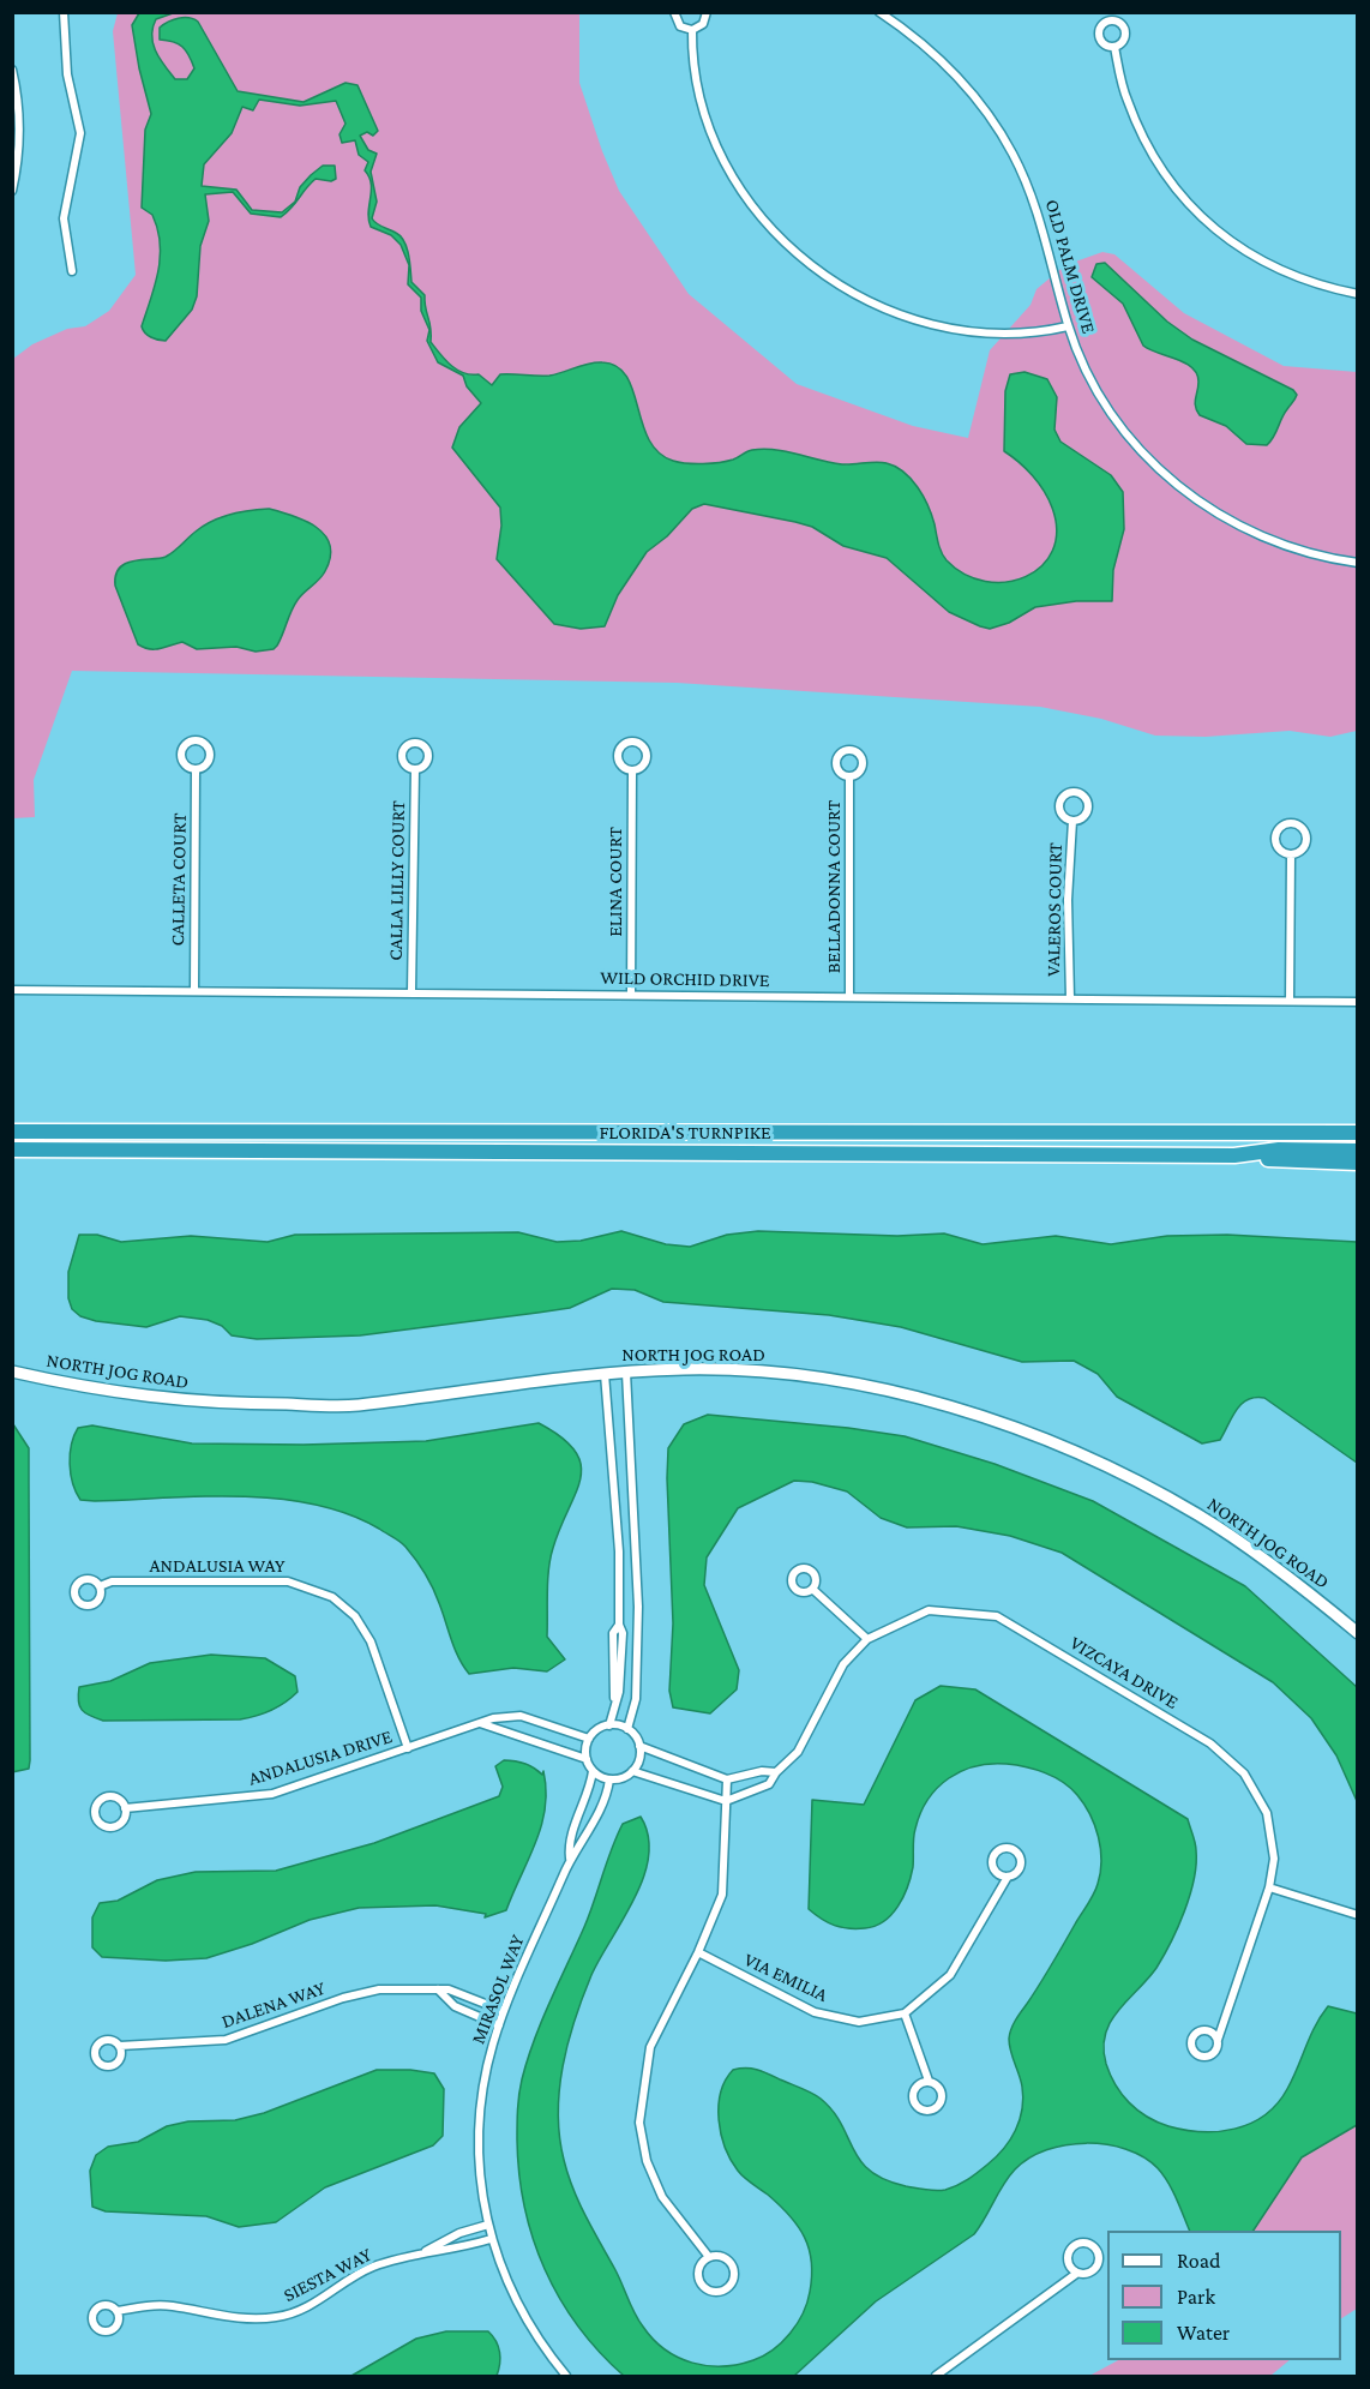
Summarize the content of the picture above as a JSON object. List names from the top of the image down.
{
  "streets": {
    "highway": ["FLORIDA'S TURNPIKE"],
    "street": [
      "OLD PALM DRIVE",
      "CALLETA COURT",
      "CALLA LILLY COURT",
      "ELINA COURT",
      "BELLADONNA COURT",
      "VALEROS COURT",
      "WILD ORCHID DRIVE",
      "NORTH JOG ROAD",
      "ANDALUSIA WAY",
      "VIZCAYA DRIVE",
      "ANDALUSIA DRIVE",
      "VIA EMILIA",
      "MIRASOL WAY",
      "DALENA WAY",
      "SIESTA WAY"
    ]
  },
  "crossings": [
    ["CALLETA COURT", "WILD ORCHID DRIVE"],
    ["CALLA LILLY COURT", "WILD ORCHID DRIVE"],
    ["ELINA COURT", "WILD ORCHID DRIVE"],
    ["BELLADONNA COURT", "WILD ORCHID DRIVE"],
    ["VALEROS COURT", "WILD ORCHID DRIVE"],
    ["ANDALUSIA WAY", "ANDALUSIA DRIVE"],
    ["ANDALUSIA DRIVE", "MIRASOL WAY"],
    ["MIRASOL WAY", "DALENA WAY"],
    ["MIRASOL WAY", "SIESTA WAY"]
  ],
  "legend": ["Road", "Park", "Water"]
}
